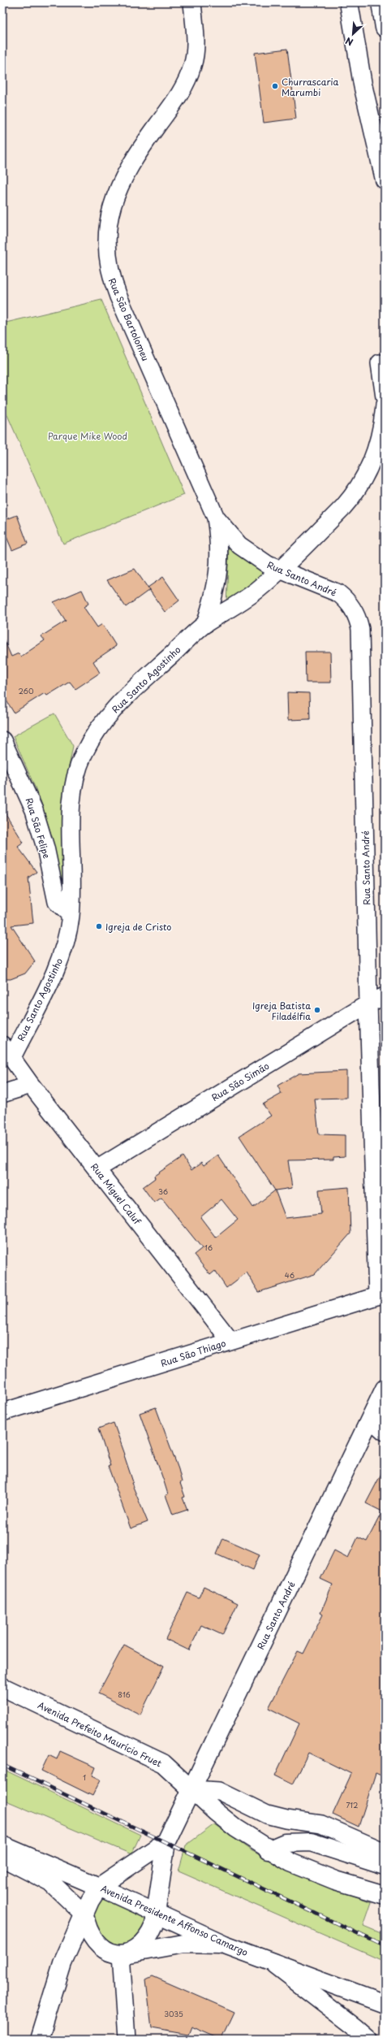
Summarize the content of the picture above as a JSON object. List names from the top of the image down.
{
  "streets": {
    "main road": ["Rua Santo André", "Avenida Prefeito Maurício Fruet", "Avenida Presidente Affonso Camargo"],
    "street": [
      "Rua São Bartolomeu",
      "Rua Santo Agostinho",
      "Rua São Felipe",
      "Rua São Simão",
      "Rua Miguel Caluf",
      "Rua São Thiago"
    ]
  },
  "crossings": [
    ["Rua São Bartolomeu", "Rua Santo André"],
    ["Rua São Bartolomeu", "Rua Santo Agostinho"],
    ["Rua Santo André", "Rua Santo Agostinho"],
    ["Rua Santo André", "Rua São Simão"],
    ["Rua Santo André", "Rua São Thiago"],
    ["Rua Santo André", "Avenida Prefeito Maurício Fruet"],
    ["Rua Santo André", "Avenida Presidente Affonso Camargo"],
    ["Rua Santo Agostinho", "Rua São Felipe"],
    ["Rua Santo Agostinho", "Rua Miguel Caluf"],
    ["Rua São Simão", "Rua Miguel Caluf"],
    ["Rua Miguel Caluf", "Rua São Thiago"]
  ],
  "parks": ["Parque Mike Wood"],
  "places": ["Churrascaria Marumbi", "Igreja de Cristo", "Igreja Batista Filadélfia"],
  "house_numbers": [
    "260",
    "36",
    "16",
    "46",
    "816",
    "1",
    "712",
    "3035"
  ],
  "north": "bottom left"
}
